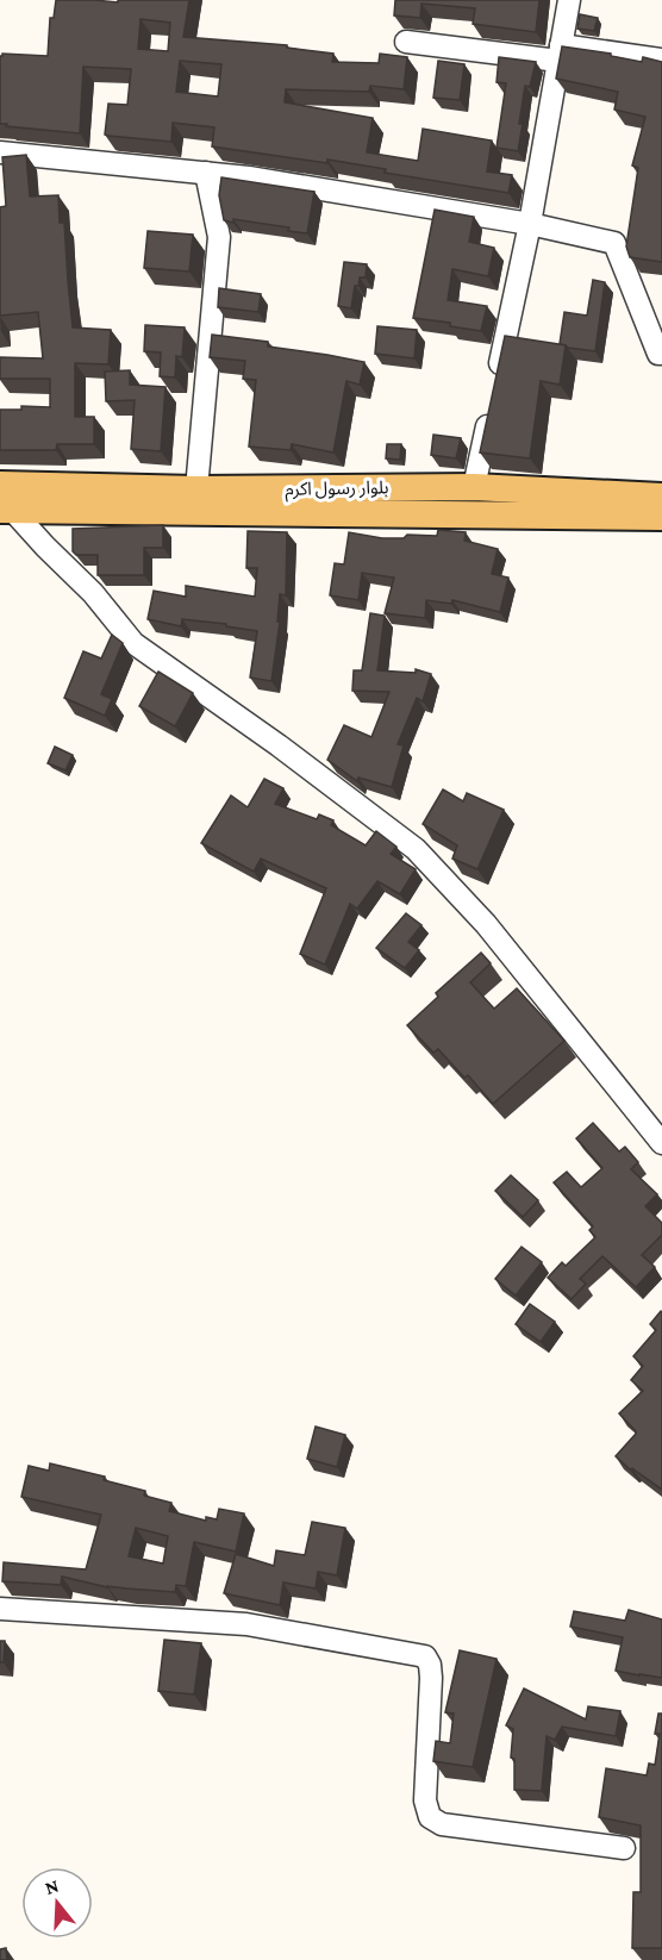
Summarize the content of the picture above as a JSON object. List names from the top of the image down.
{
  "streets": {
    "main road": ["بلوار رسول اکرم"]
  },
  "north": "top"
}
